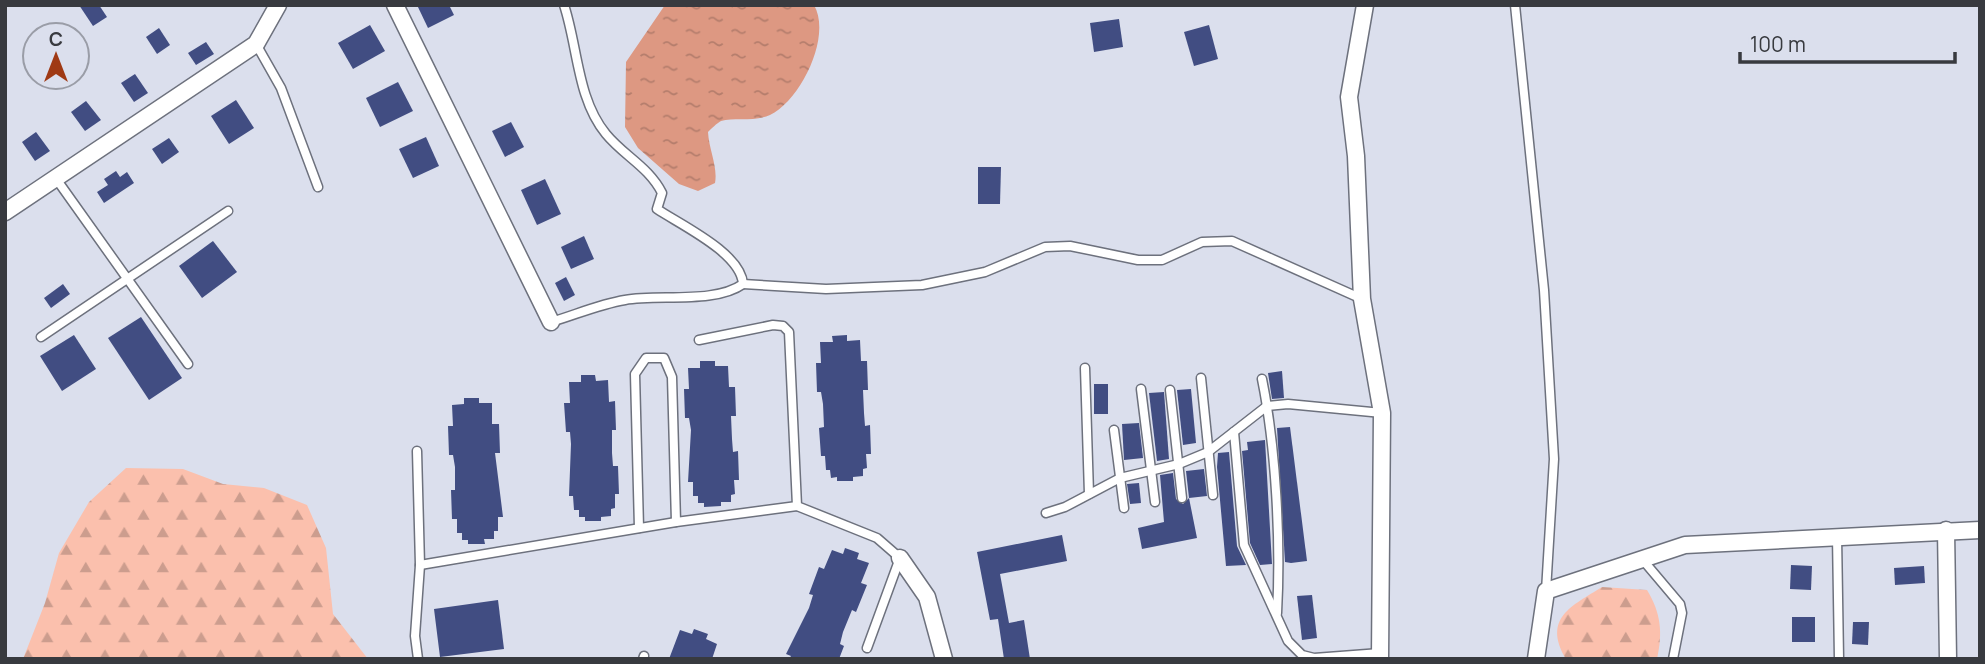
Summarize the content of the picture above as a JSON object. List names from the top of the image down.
{
  "scale_bar": "100 m",
  "north": "top"
}
